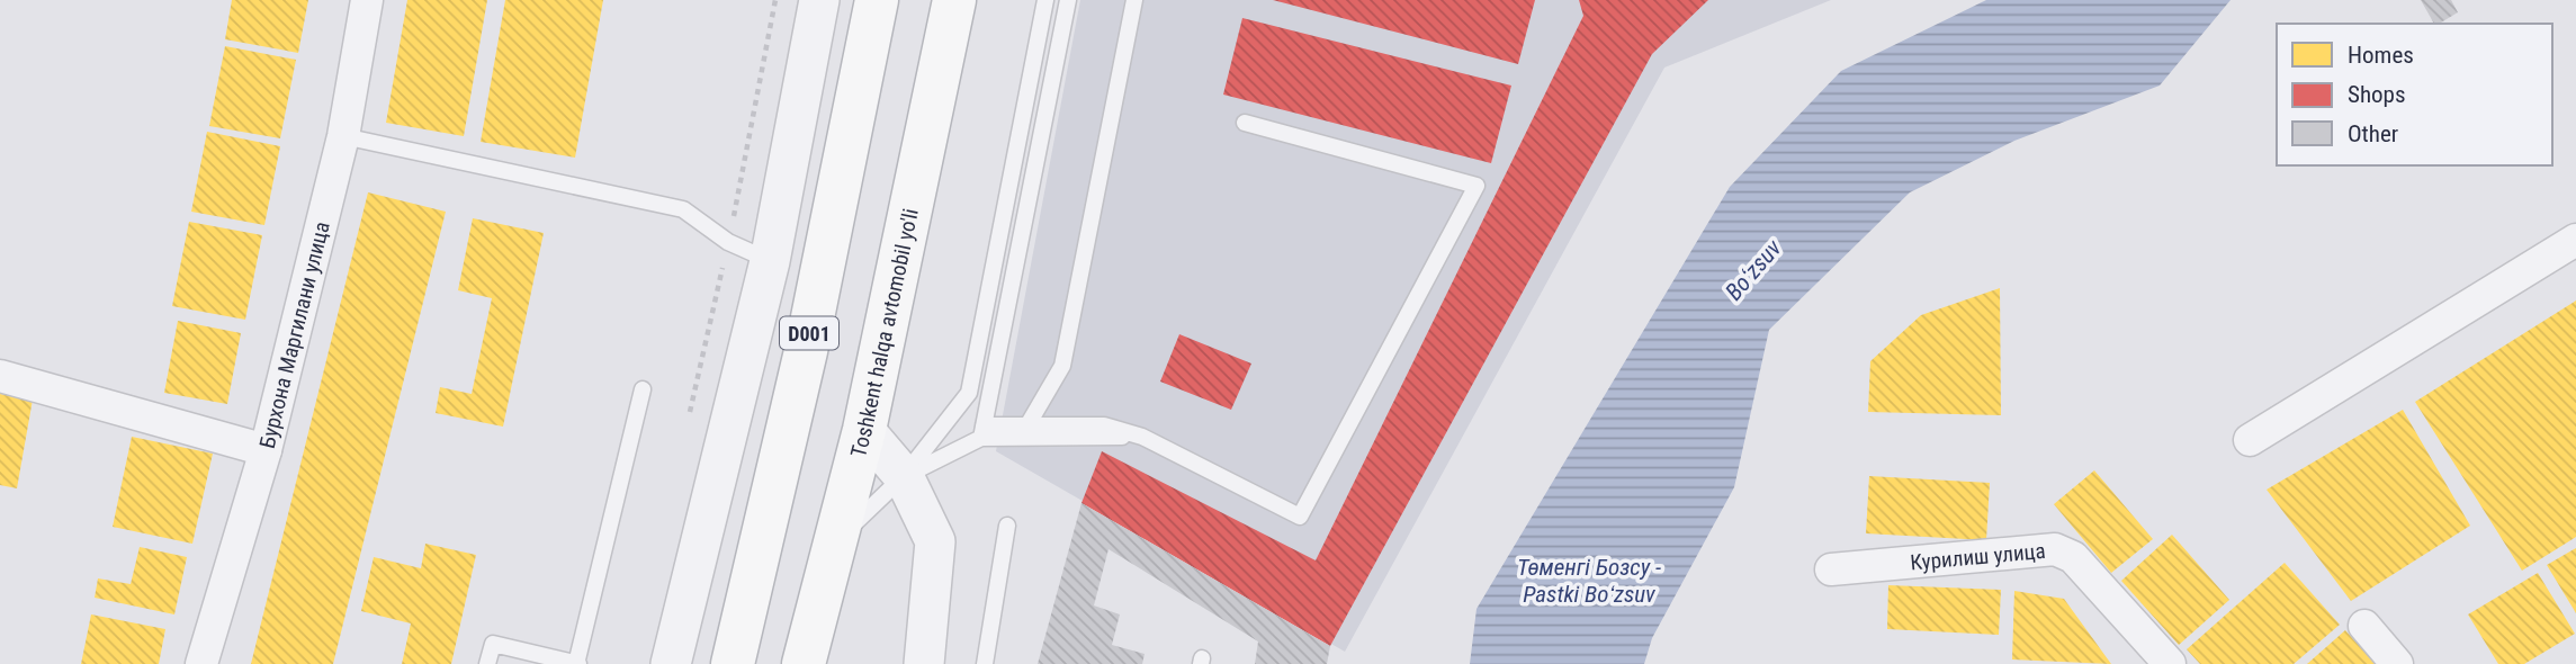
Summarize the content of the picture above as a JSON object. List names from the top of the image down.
{
  "streets": {
    "highway": ["D001", "Toshkent halqa avtomobil yo'li"],
    "street": ["Бурхона Маргилани улица", "Курилиш улица"]
  },
  "water": ["Boʻzsuv", "Төменгі Бозсу - Pastki Boʻzsuv"],
  "legend": ["Homes", "Shops", "Other"]
}
